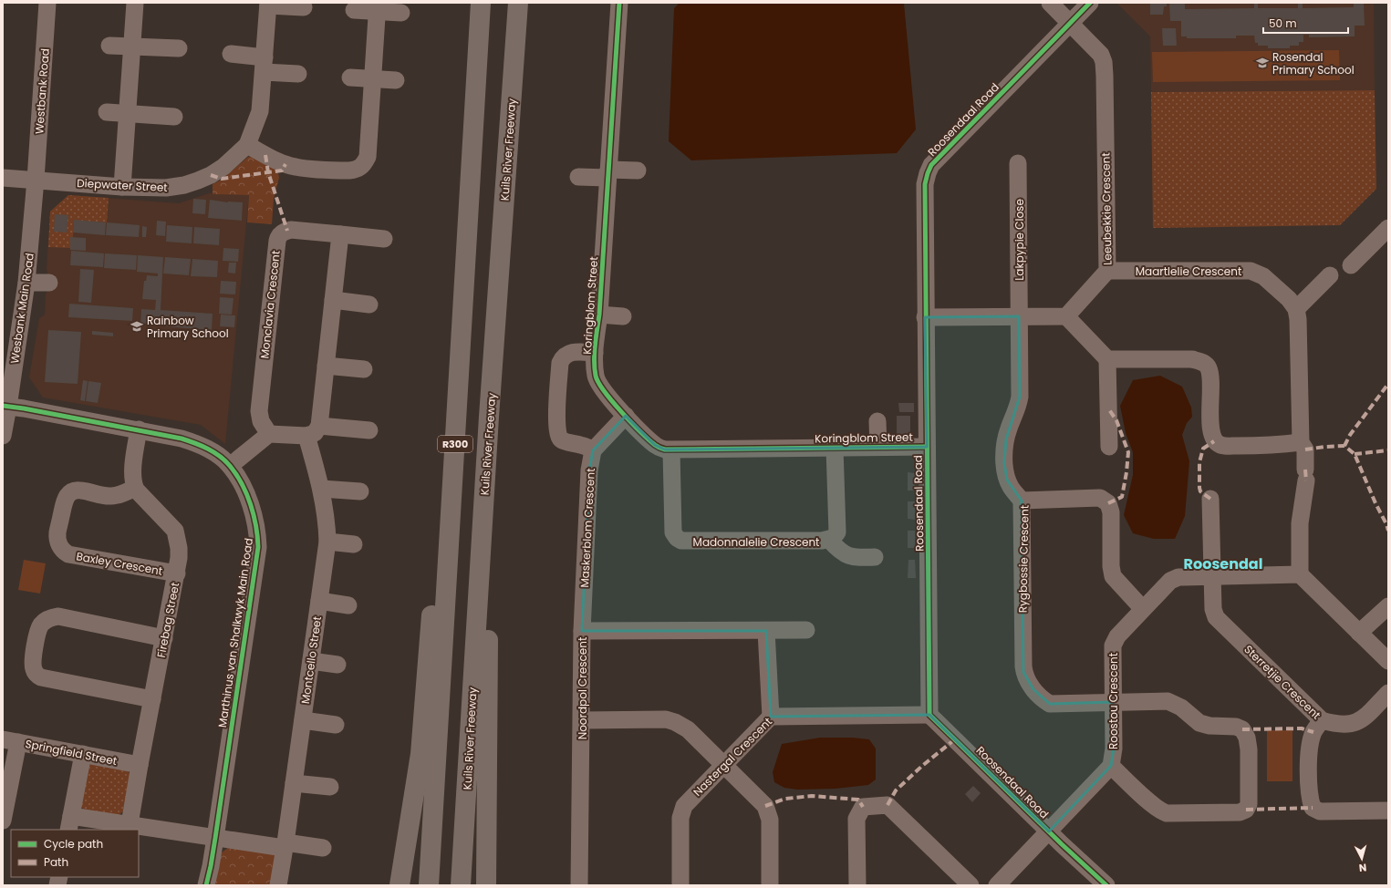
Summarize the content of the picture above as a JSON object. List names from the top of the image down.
{
  "streets": {
    "highway": ["Kuils River Freeway", "R300"],
    "street": [
      "Westbank Road",
      "Roosendaal Road",
      "Diepwater Street",
      "Leeubekkie Crescent",
      "Lakpypie Close",
      "Maartlelie Crescent",
      "Monclavia Crescent",
      "Koringblom Street",
      "Wesbank Main Road",
      "Maskerblom Crescent",
      "Madonnalelie Crescent",
      "Rygbossie Crescent",
      "Baxley Crescent",
      "Firebag Street",
      "Marthinus van Shalkwyk Main Road",
      "Montcello Street",
      "Sterretjie Crescent",
      "Noordpol Crescent",
      "Roostou Crescent",
      "Springfield Street",
      "Nastergal Crescent"
    ]
  },
  "crossings": [
    ["Westbank Road", "Diepwater Street"],
    ["Westbank Road", "Wesbank Main Road"],
    ["Roosendaal Road", "Leeubekkie Crescent"],
    ["Roosendaal Road", "Koringblom Street"],
    ["Roosendaal Road", "Roostou Crescent"],
    ["Roosendaal Road", "Nastergal Crescent"],
    ["Diepwater Street", "Wesbank Main Road"],
    ["Leeubekkie Crescent", "Maartlelie Crescent"],
    ["Lakpypie Close", "Rygbossie Crescent"],
    ["Koringblom Street", "Madonnalelie Crescent"],
    ["Wesbank Main Road", "Marthinus van Shalkwyk Main Road"],
    ["Maskerblom Crescent", "Noordpol Crescent"],
    ["Rygbossie Crescent", "Roostou Crescent"],
    ["Baxley Crescent", "Firebag Street"],
    ["Firebag Street", "Springfield Street"],
    ["Sterretjie Crescent", "Roostou Crescent"]
  ],
  "districts": ["Roosendal"],
  "places": {
    "school or university": ["Rosendal Primary School", "Rainbow Primary School"]
  },
  "legend": ["Cycle path", "Path"],
  "scale_bar": "50 m",
  "north": "bottom"
}
